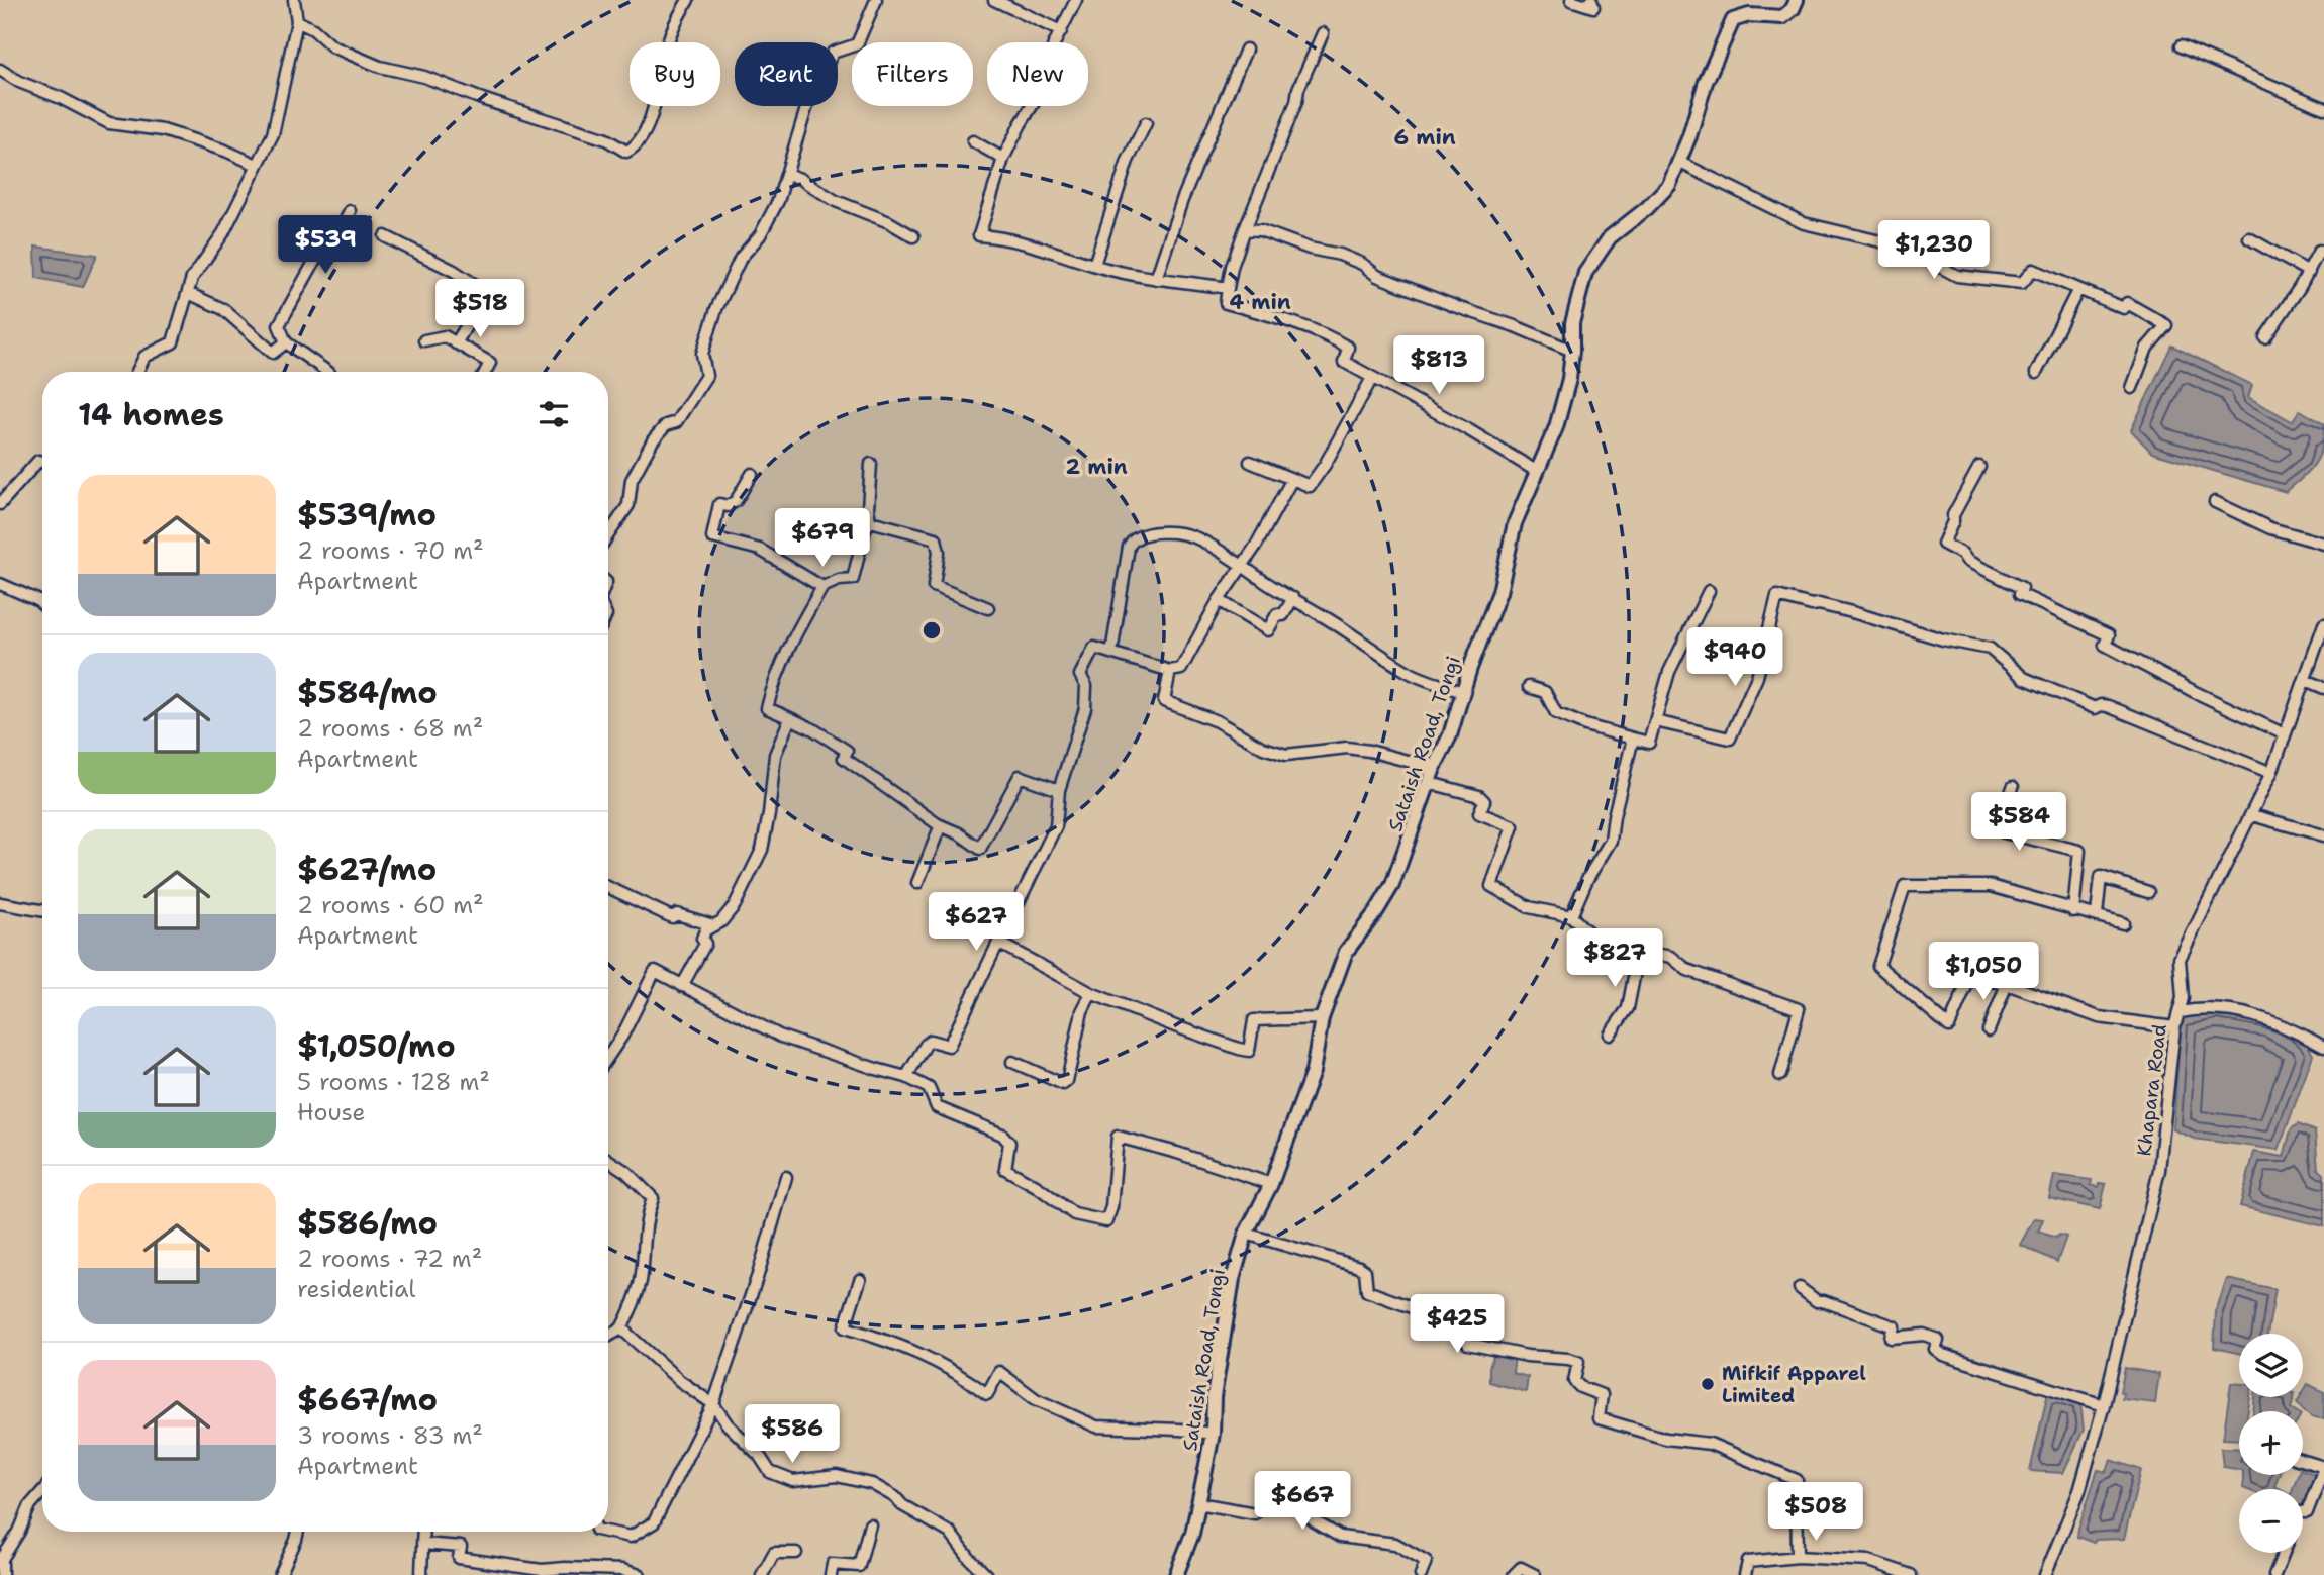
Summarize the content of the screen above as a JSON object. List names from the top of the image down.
{
  "streets": {
    "street": ["Sataish Road, Tongi", "Khapara Road"]
  },
  "places": ["Mifkif Apparel Limited"],
  "page": {
    "chip": [
      "Buy",
      "Rent",
      "Filters",
      "New"
    ],
    "price": [
      "$539",
      "$1,230",
      "$518",
      "$813",
      "$679",
      "$940",
      "$584",
      "$627",
      "$827",
      "$1,050",
      "$425",
      "$586",
      "$667",
      "$508"
    ],
    "heading": "14 homes",
    "list": [
      {
        "name": "$539/mo",
        "note": "2 rooms · 70 m² · Apartment"
      },
      {
        "name": "$584/mo",
        "note": "2 rooms · 68 m² · Apartment"
      },
      {
        "name": "$627/mo",
        "note": "2 rooms · 60 m² · Apartment"
      },
      {
        "name": "$1,050/mo",
        "note": "5 rooms · 128 m² · House"
      },
      {
        "name": "$586/mo",
        "note": "2 rooms · 72 m² · residential"
      },
      {
        "name": "$667/mo",
        "note": "3 rooms · 83 m² · Apartment"
      }
    ],
    "map_buttons": ["+", "−"]
  },
  "rings": ["6 min", "4 min", "2 min"]
}
